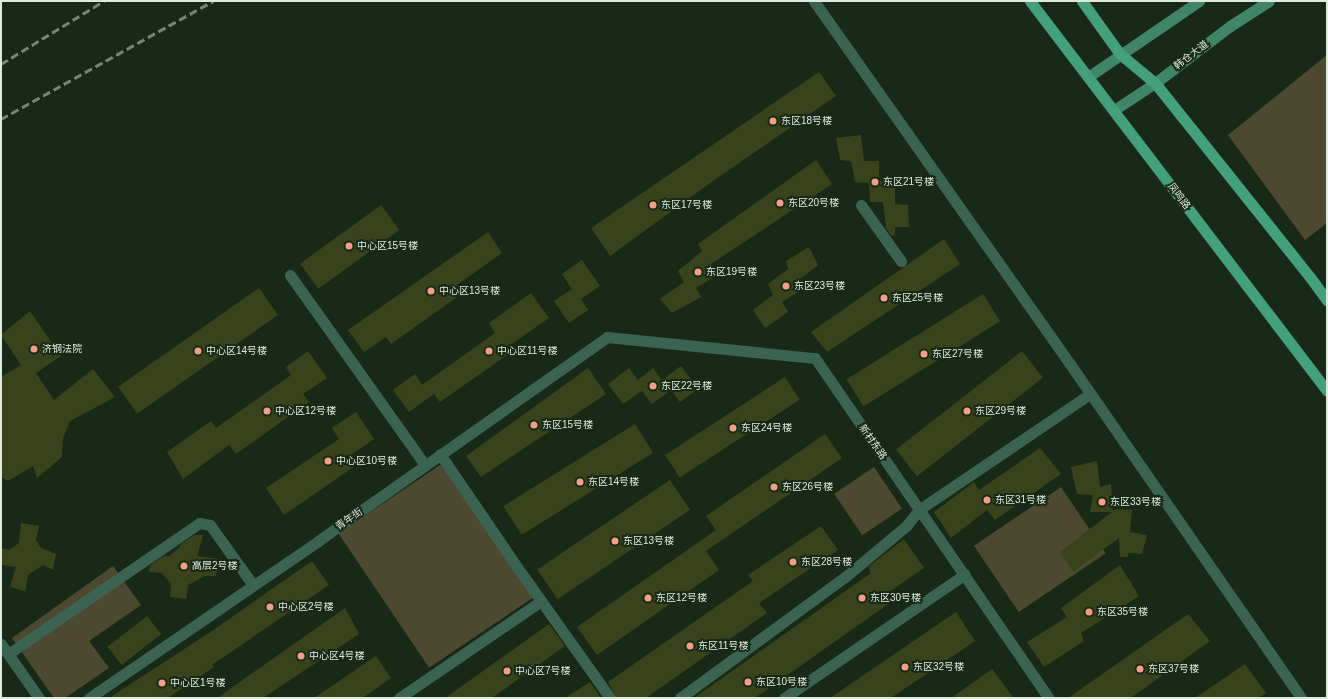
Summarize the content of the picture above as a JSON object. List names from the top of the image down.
{
  "streets": {
    "main road": ["韩仓大道", "凤鸣路"],
    "street": ["新村东路", "青年街"]
  },
  "crossings": [
    ["韩仓大道", "凤鸣路"],
    ["新村东路", "青年街"]
  ],
  "places": [
    "东区18号楼",
    "东区21号楼",
    "东区20号楼",
    "东区17号楼",
    "中心区15号楼",
    "东区19号楼",
    "东区23号楼",
    "中心区13号楼",
    "东区25号楼",
    "济钢法院",
    "中心区14号楼",
    "中心区11号楼",
    "东区27号楼",
    "东区22号楼",
    "中心区12号楼",
    "东区29号楼",
    "东区15号楼",
    "东区24号楼",
    "中心区10号楼",
    "东区14号楼",
    "东区26号楼",
    "东区31号楼",
    "东区33号楼",
    "东区13号楼",
    "东区28号楼",
    "高层2号楼",
    "东区12号楼",
    "东区30号楼",
    "中心区2号楼",
    "东区35号楼",
    "东区11号楼",
    "中心区4号楼",
    "东区32号楼",
    "东区37号楼",
    "中心区7号楼",
    "东区10号楼",
    "中心区1号楼"
  ]
}
